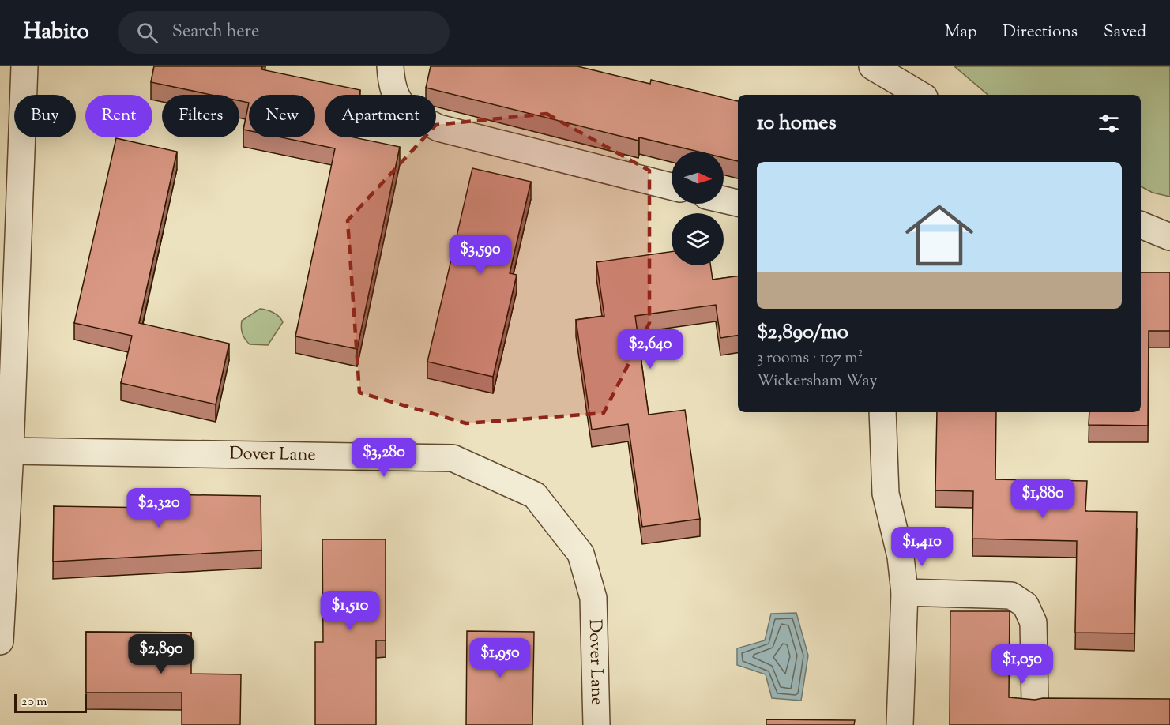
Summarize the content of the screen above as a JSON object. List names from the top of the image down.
{
  "streets": {
    "street": ["Dover Lane"]
  },
  "scale_bar": "20 m",
  "north": "right",
  "page": {
    "header": "Habito",
    "search": "Search here",
    "nav": ["Map", "Directions", "Saved"],
    "chip": [
      "Buy",
      "Rent",
      "Filters",
      "New",
      "Apartment"
    ],
    "heading": "10 homes",
    "list": [
      {
        "name": "$2,890/mo",
        "note": "3 rooms · 107 m² · Wickersham Way"
      }
    ],
    "price": [
      "$3,590",
      "$2,640",
      "$3,280",
      "$1,880",
      "$2,320",
      "$1,410",
      "$1,510",
      "$2,890",
      "$1,950",
      "$1,050"
    ],
    "scale": "20 m"
  }
}
